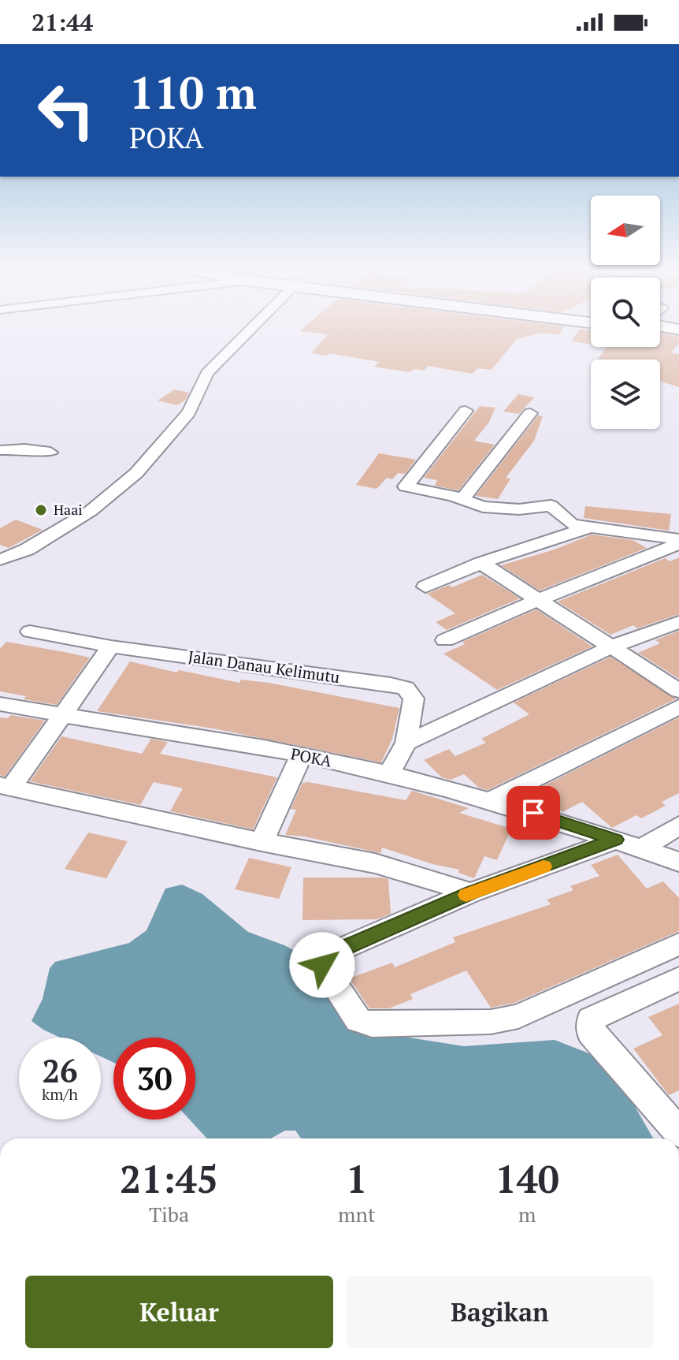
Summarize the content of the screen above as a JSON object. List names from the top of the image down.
{
  "streets": {
    "street": ["Jalan Danau Kelimutu", "POKA"]
  },
  "crossings": [
    ["Jalan Danau Kelimutu", "POKA"]
  ],
  "places": ["Haai"],
  "north": "left",
  "page": {
    "status": "21:44",
    "turn": ["110 m", "POKA"],
    "speed": "26 km/h",
    "limit": "30",
    "eta": [
      "21:45",
      "Tiba",
      "1",
      "mnt",
      "140",
      "m"
    ],
    "buttons": ["Keluar", "Bagikan"]
  }
}
